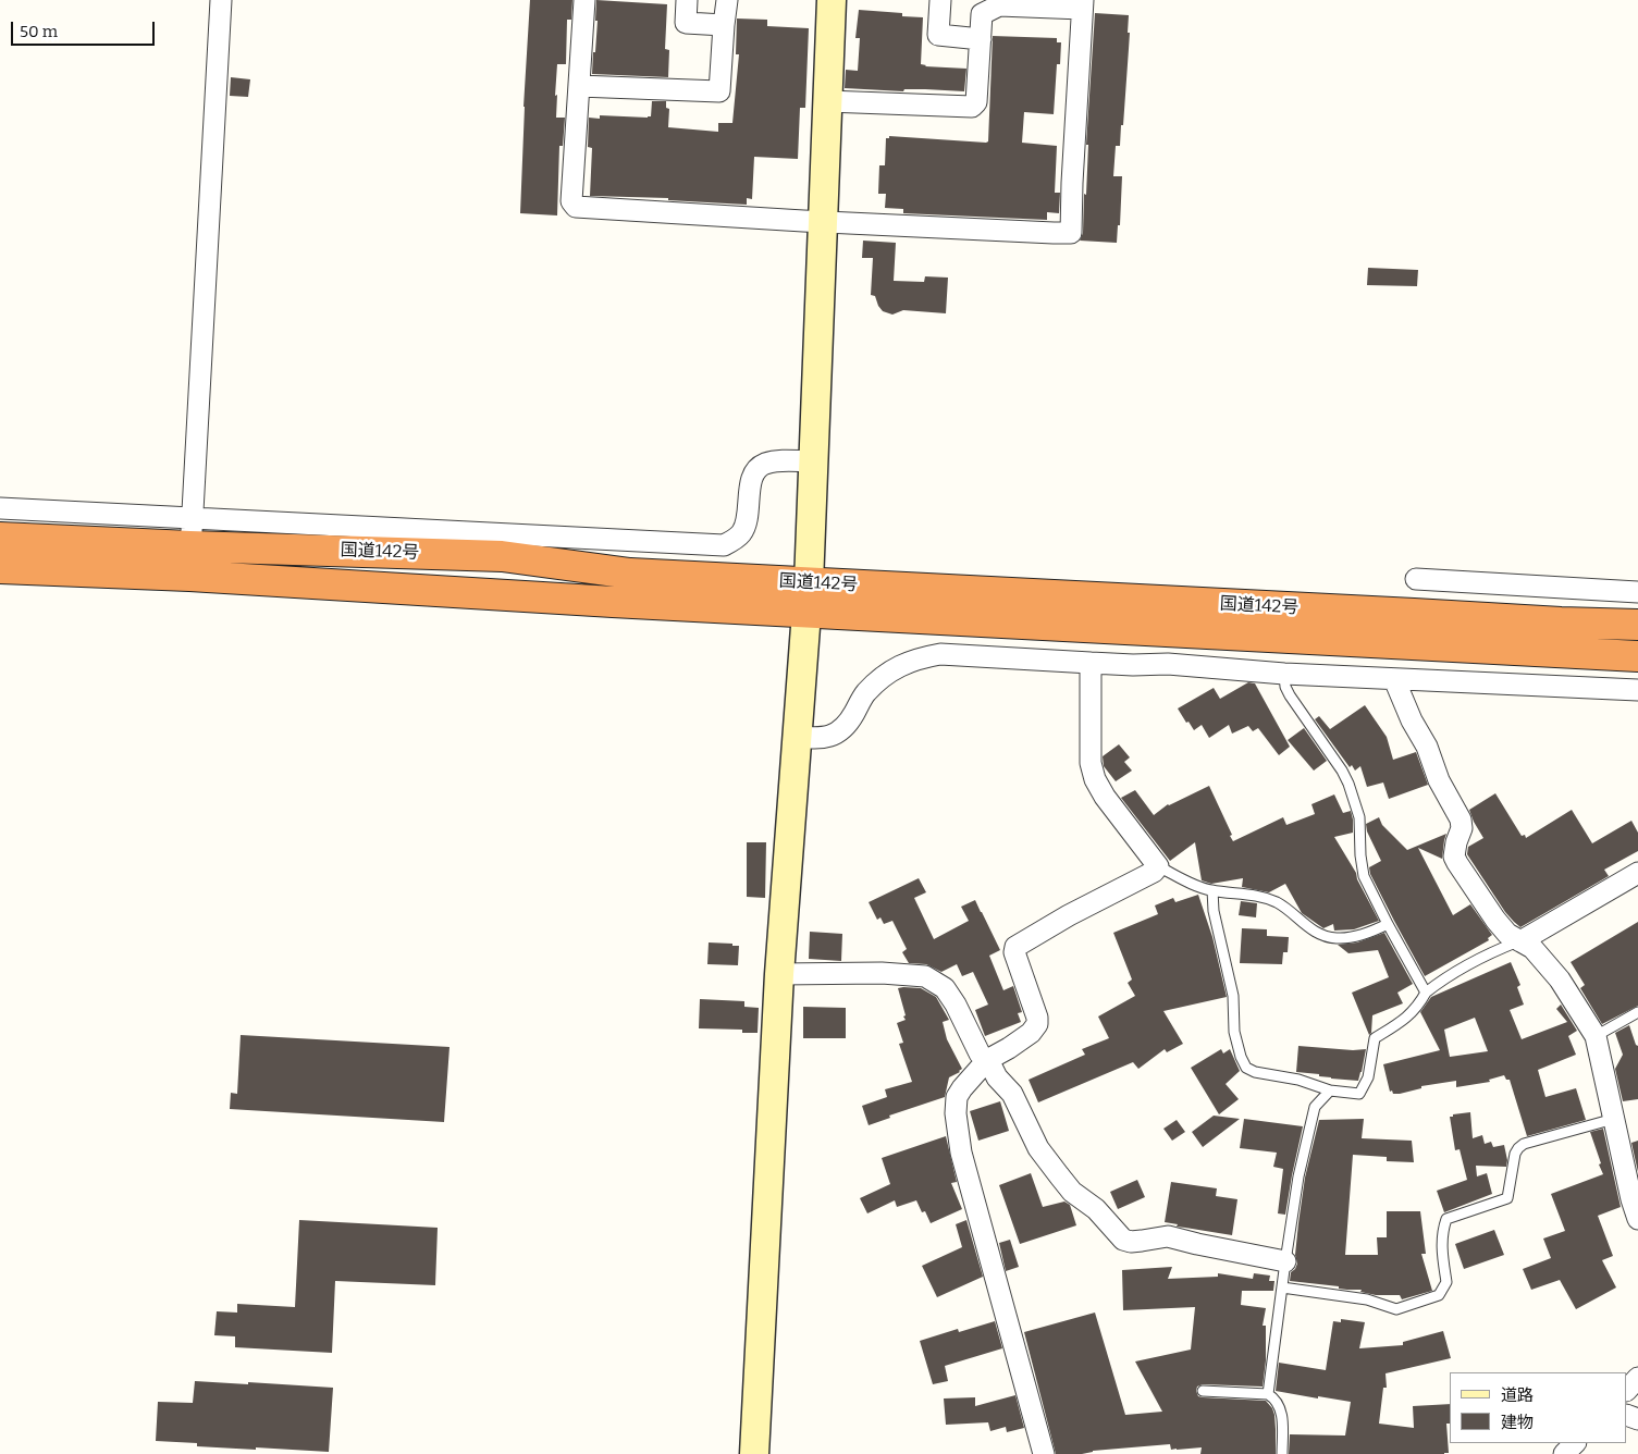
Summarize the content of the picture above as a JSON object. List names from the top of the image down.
{
  "streets": {
    "highway": ["国道142号"]
  },
  "legend": ["道路", "建物"],
  "scale_bar": "50 m"
}
